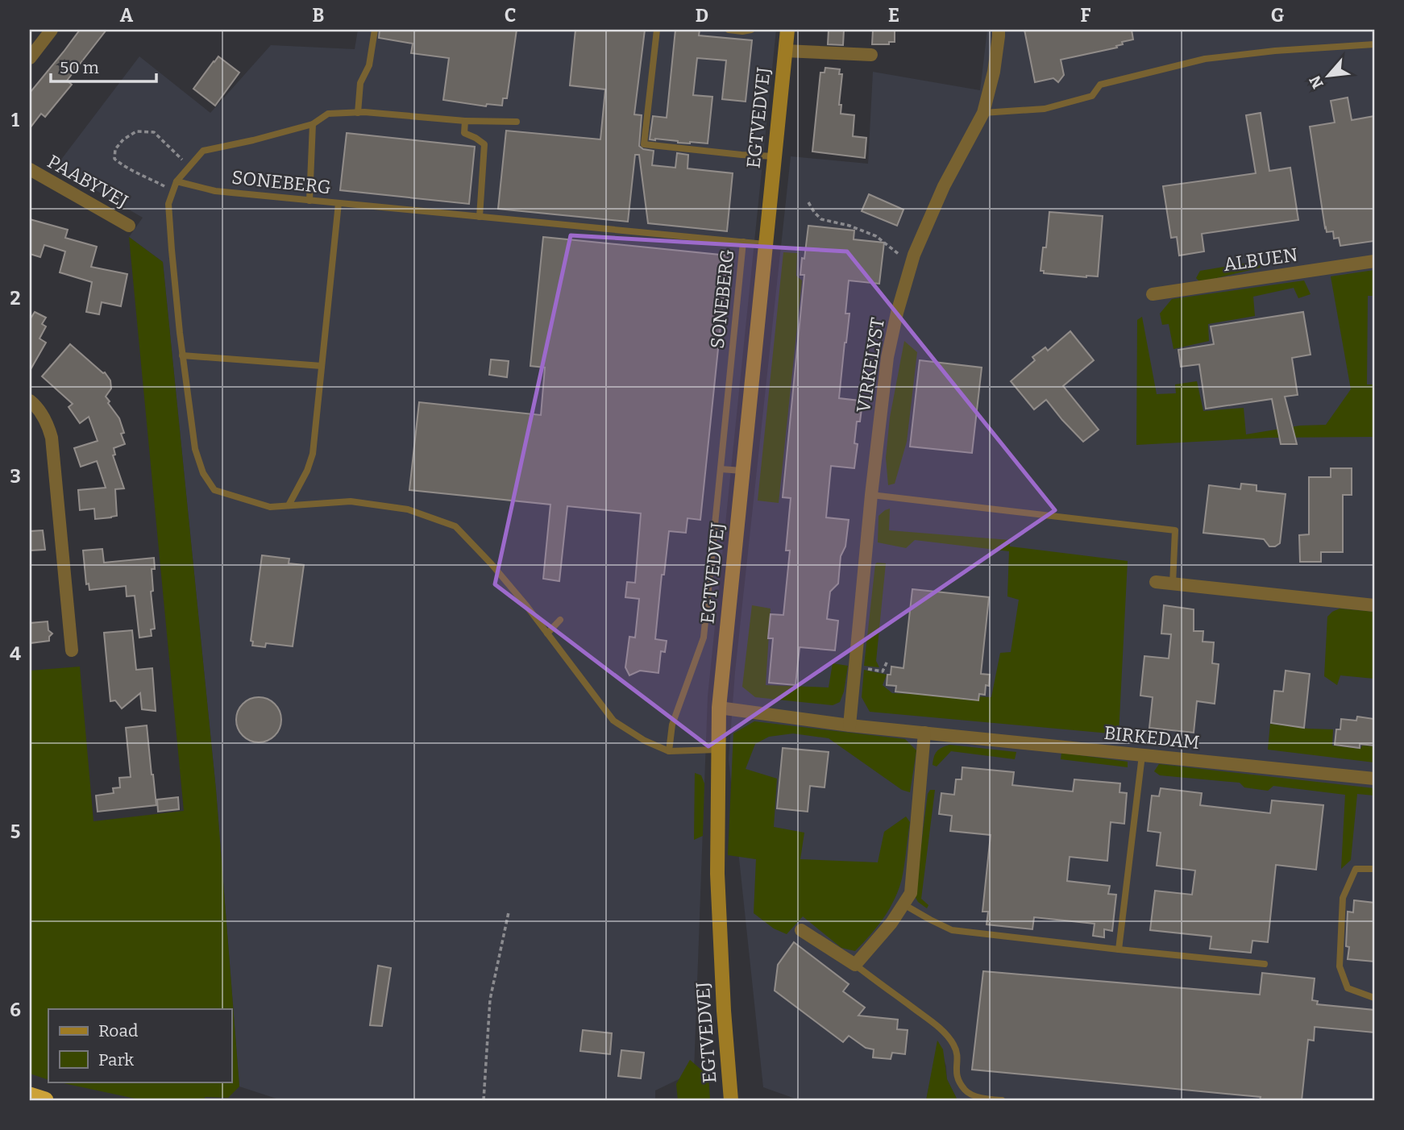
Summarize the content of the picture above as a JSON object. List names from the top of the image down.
{
  "streets": {
    "street": [
      "EGTVEDVEJ",
      "PAABYVEJ",
      "ALBUEN",
      "VIRKELYST",
      "BIRKEDAM"
    ],
    "lane": ["SONEBERG"]
  },
  "crossings": [
    ["EGTVEDVEJ", "BIRKEDAM"],
    ["VIRKELYST", "BIRKEDAM"]
  ],
  "legend": ["Road", "Park"],
  "scale_bar": "50 m",
  "north": "bottom left",
  "grid": {
    "columns": [
      "A",
      "B",
      "C",
      "D",
      "E",
      "F",
      "G"
    ],
    "rows": [
      "1",
      "2",
      "3",
      "4",
      "5",
      "6"
    ]
  }
}
